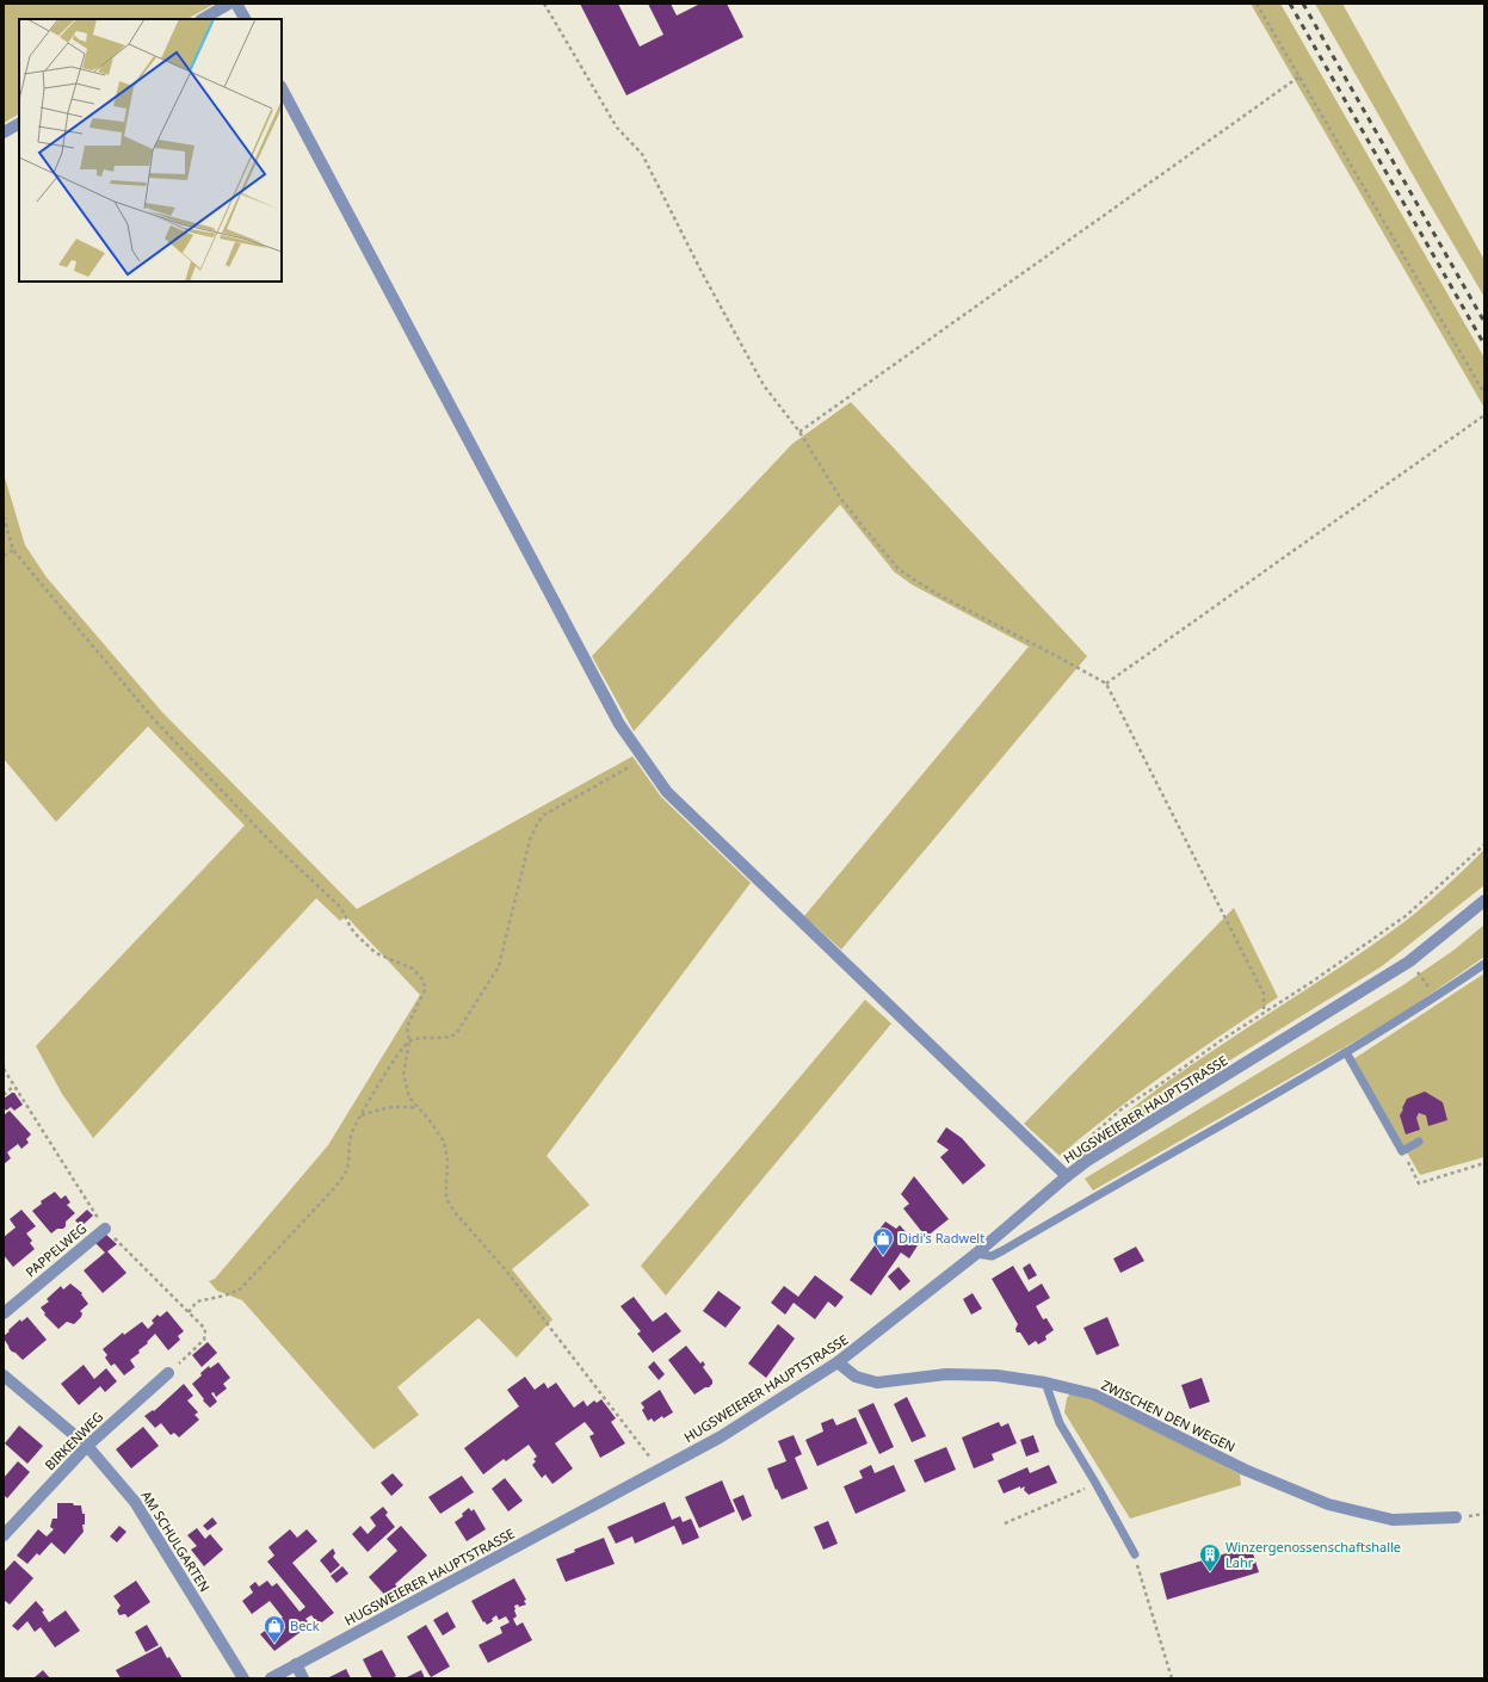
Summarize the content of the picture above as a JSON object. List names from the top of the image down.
{
  "streets": {
    "street": [
      "HUGSWEIERER HAUPTSTRASSE",
      "PAPPELWEG",
      "ZWISCHEN DEN WEGEN",
      "BIRKENWEG",
      "AM SCHULGARTEN"
    ]
  },
  "crossings": [
    ["HUGSWEIERER HAUPTSTRASSE", "ZWISCHEN DEN WEGEN"],
    ["BIRKENWEG", "AM SCHULGARTEN"]
  ],
  "places": {
    "shop": ["Didi's Radwelt", "Beck"],
    "building": ["Winzergenossenschaftshalle Lahr"]
  }
}
